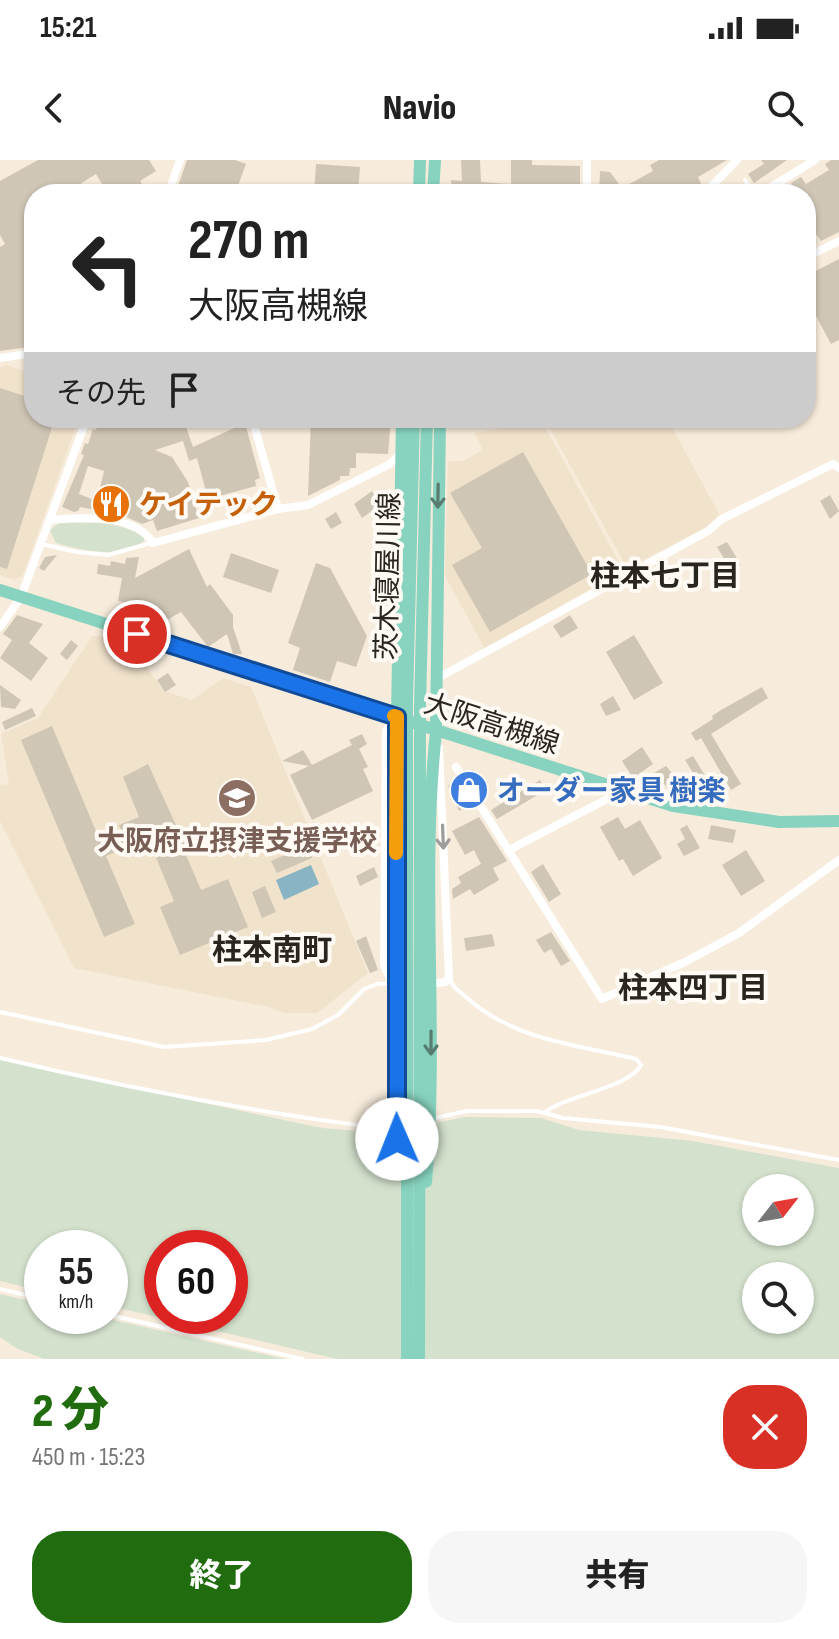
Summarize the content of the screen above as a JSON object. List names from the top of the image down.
{
  "streets": {
    "main road": ["茨木寝屋川線", "大阪高槻線"]
  },
  "districts": ["柱本七丁目", "柱本南町", "柱本四丁目"],
  "places": {
    "restaurant": ["ケイテック"],
    "shop": ["オーダー家具 樹楽"],
    "school or university": ["大阪府立摂津支援学校"]
  },
  "north": "top right",
  "page": {
    "status": "15:21",
    "header": "Navio",
    "turn": ["270 m", "大阪高槻線"],
    "then": "その先",
    "speed": "55 km/h",
    "limit": "60",
    "heading": ["2 分", "450 m · 15:23"],
    "buttons": ["終了", "共有"]
  }
}
